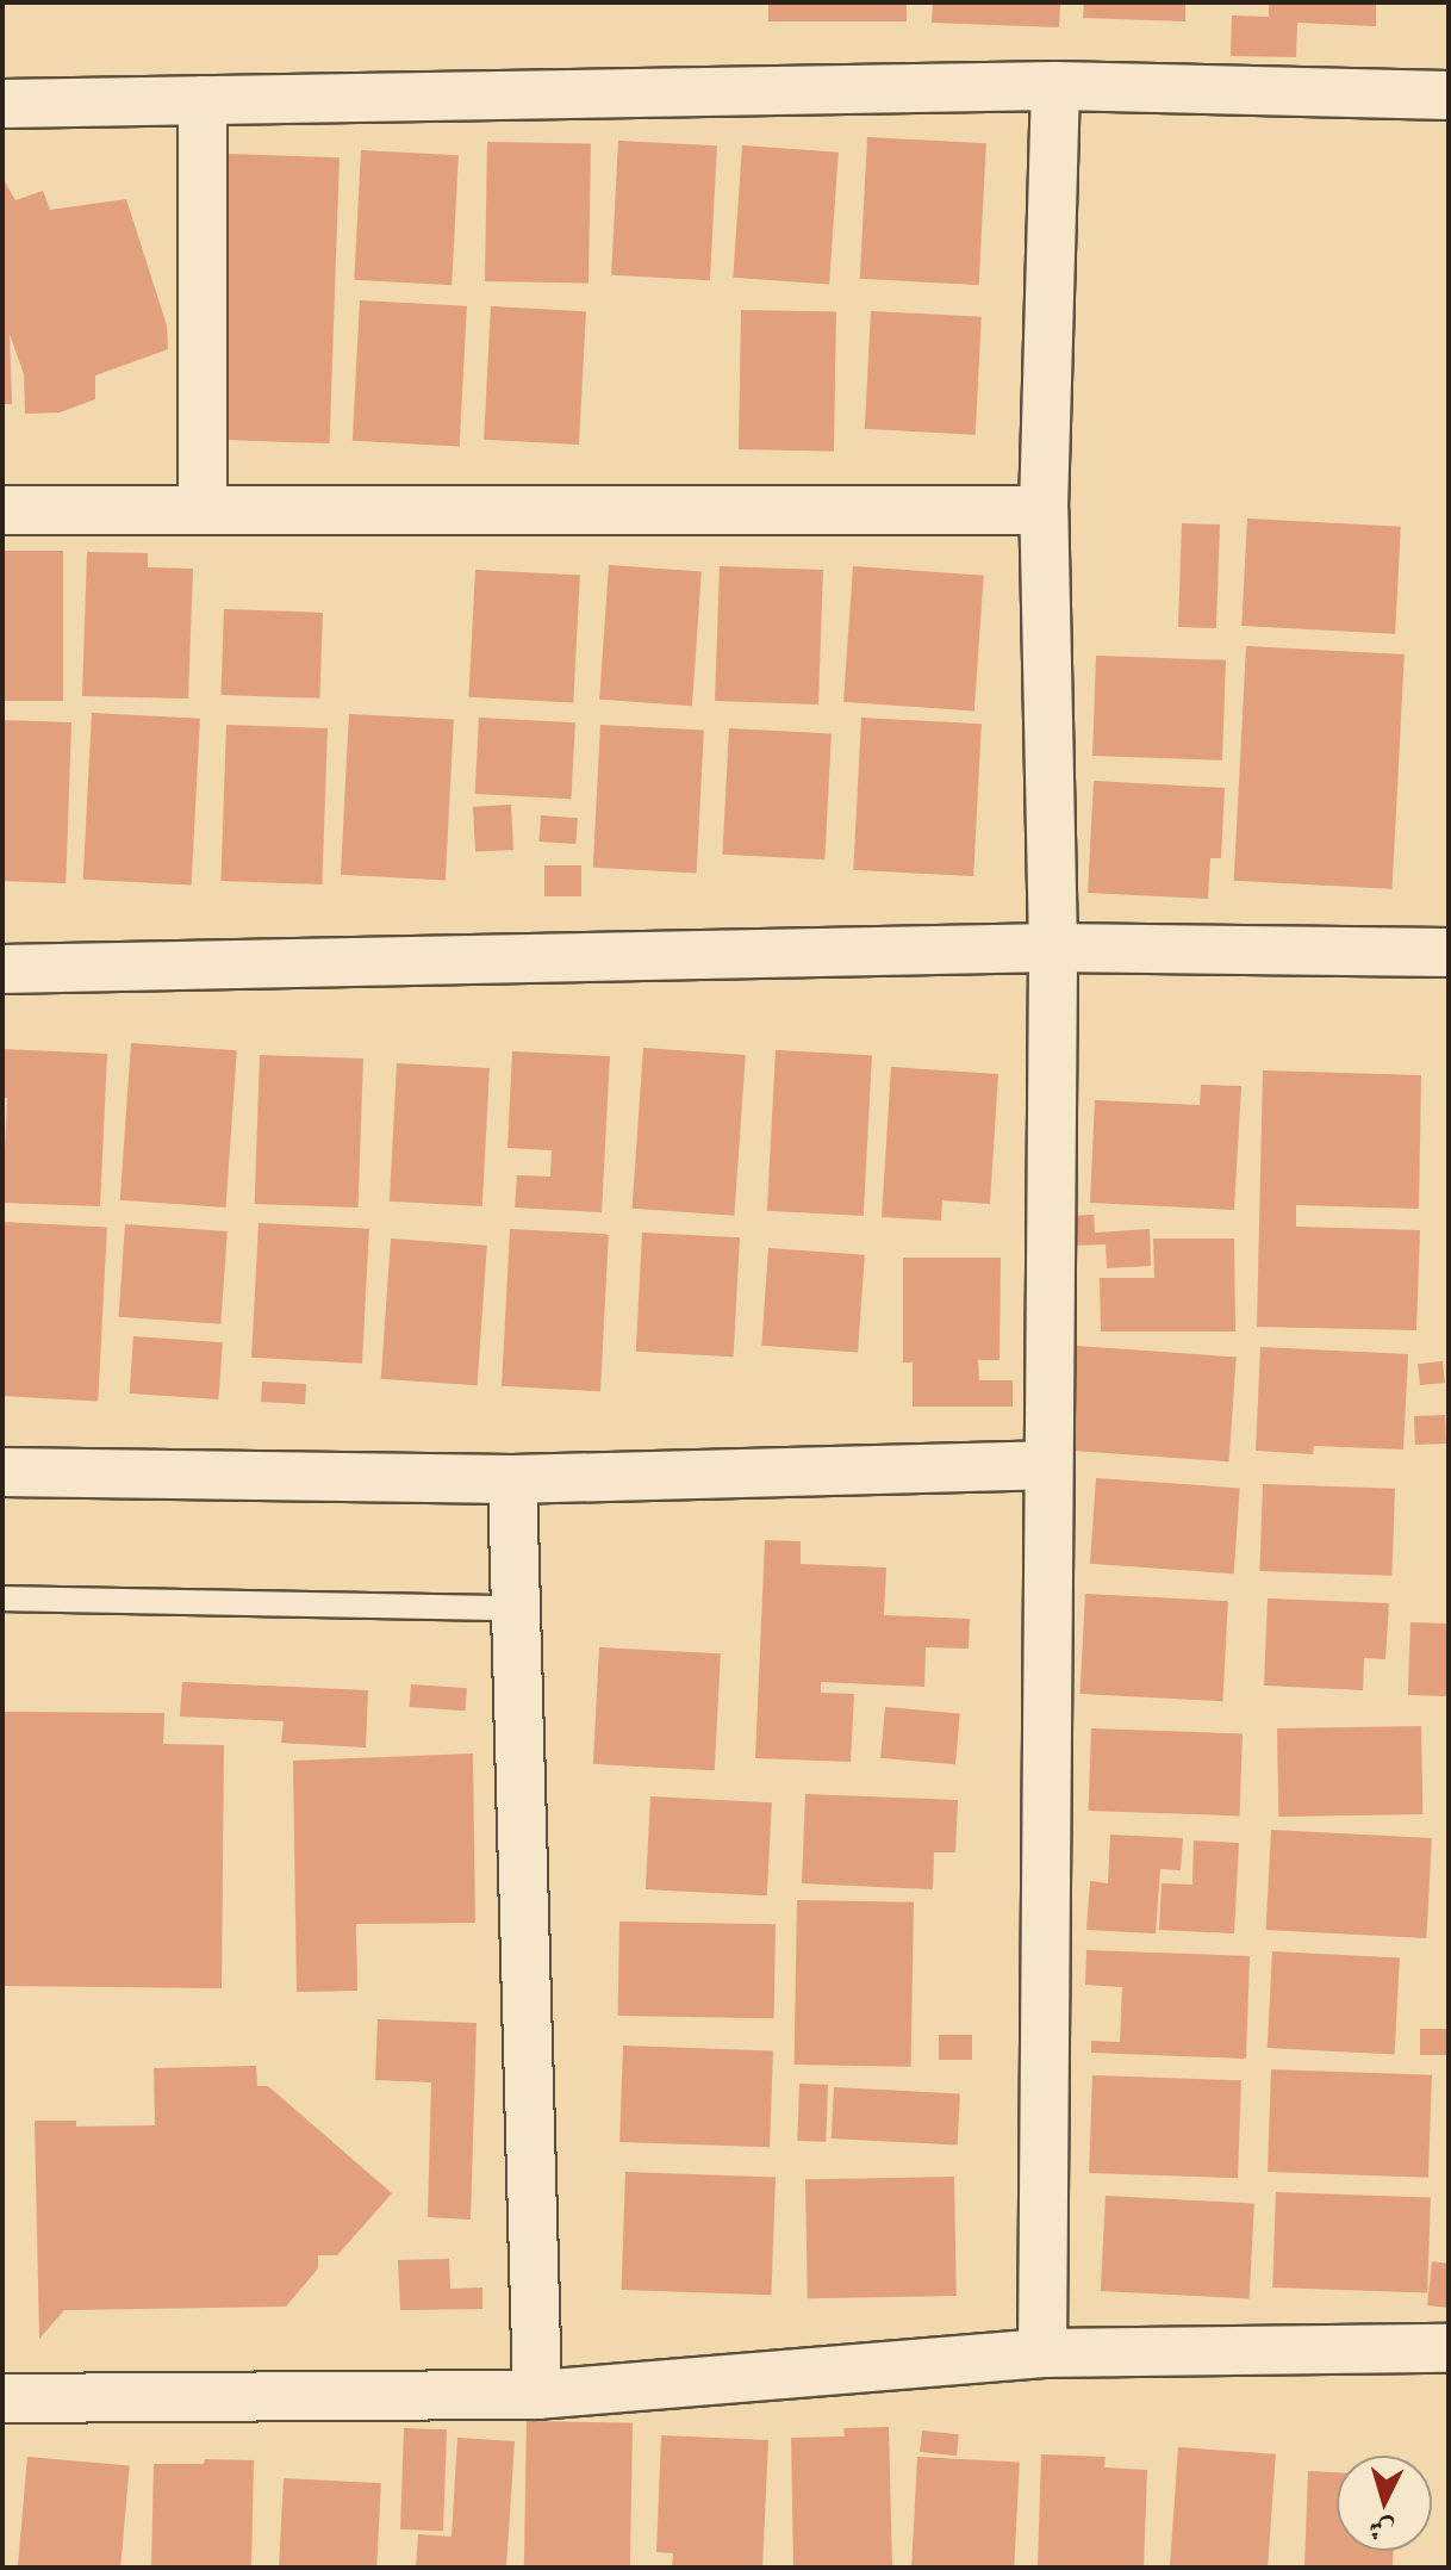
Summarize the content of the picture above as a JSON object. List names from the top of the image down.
{
  "north": "bottom"
}
